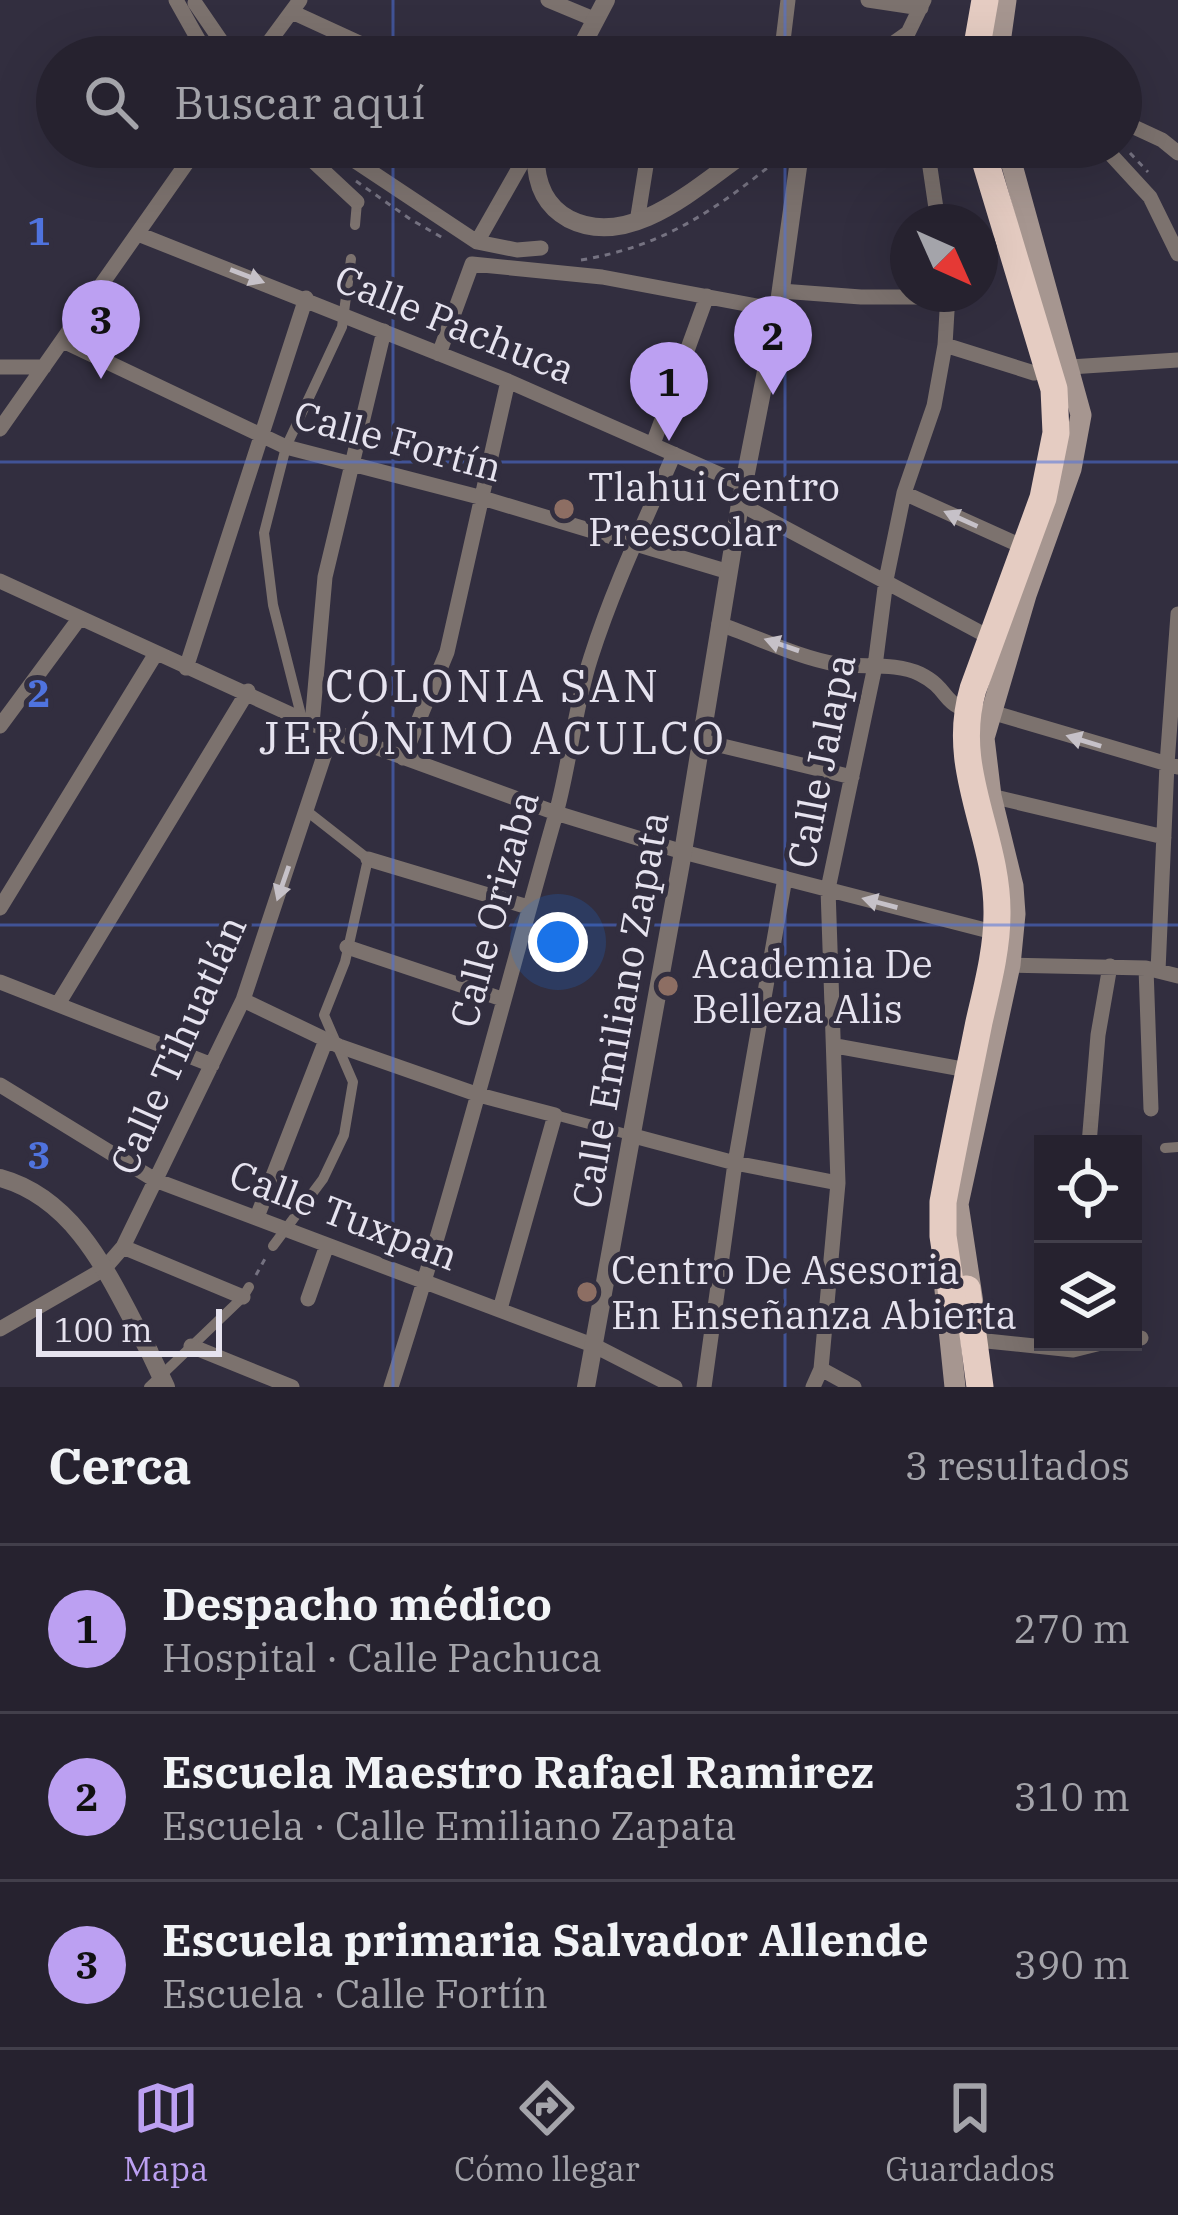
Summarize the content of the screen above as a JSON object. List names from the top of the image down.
{
  "streets": {
    "street": [
      "Calle Pachuca",
      "Calle Fortín",
      "Calle Jalapa",
      "Calle Orizaba",
      "Calle Emiliano Zapata",
      "Calle Tihuatlán",
      "Calle Tuxpan"
    ]
  },
  "crossings": [
    ["Calle Pachuca", "Calle Jalapa"],
    ["Calle Pachuca", "Calle Orizaba"],
    ["Calle Pachuca", "Calle Emiliano Zapata"],
    ["Calle Fortín", "Calle Orizaba"],
    ["Calle Fortín", "Calle Emiliano Zapata"],
    ["Calle Orizaba", "Calle Tuxpan"],
    ["Calle Emiliano Zapata", "Calle Tuxpan"],
    ["Calle Tihuatlán", "Calle Tuxpan"]
  ],
  "districts": ["COLONIA SAN JERÓNIMO ACULCO"],
  "places": ["Tlahui Centro Preescolar", "Academia De Belleza Alis", "Centro De Asesoria En Enseñanza Abierta"],
  "scale_bar": "100 m",
  "north": "bottom right",
  "page": {
    "search": "Buscar aquí",
    "pins": ["3", "2", "1"],
    "scale": "100 m",
    "heading": ["Cerca", "3 resultados"],
    "list": [
      {
        "mark": "1",
        "name": "Despacho médico",
        "note": "Hospital · Calle Pachuca",
        "value": "270 m"
      },
      {
        "mark": "2",
        "name": "Escuela Maestro Rafael Ramirez",
        "note": "Escuela · Calle Emiliano Zapata",
        "value": "310 m"
      },
      {
        "mark": "3",
        "name": "Escuela primaria Salvador Allende",
        "note": "Escuela · Calle Fortín",
        "value": "390 m"
      }
    ],
    "nav": ["Mapa", "Cómo llegar", "Guardados"]
  },
  "grid": {
    "rows": ["1", "2", "3"]
  }
}
